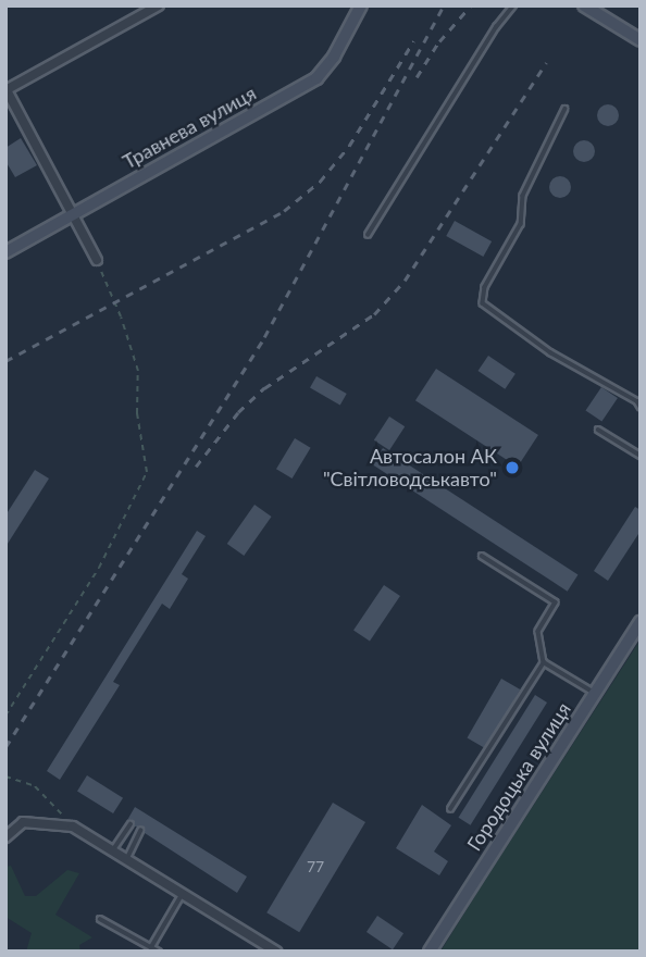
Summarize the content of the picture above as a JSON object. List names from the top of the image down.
{
  "streets": {
    "main road": ["Травнева вулиця", "Городоцька вулиця"]
  },
  "places": ["Автосалон АК \"Світловодськавто\""],
  "house_numbers": ["77"]
}
